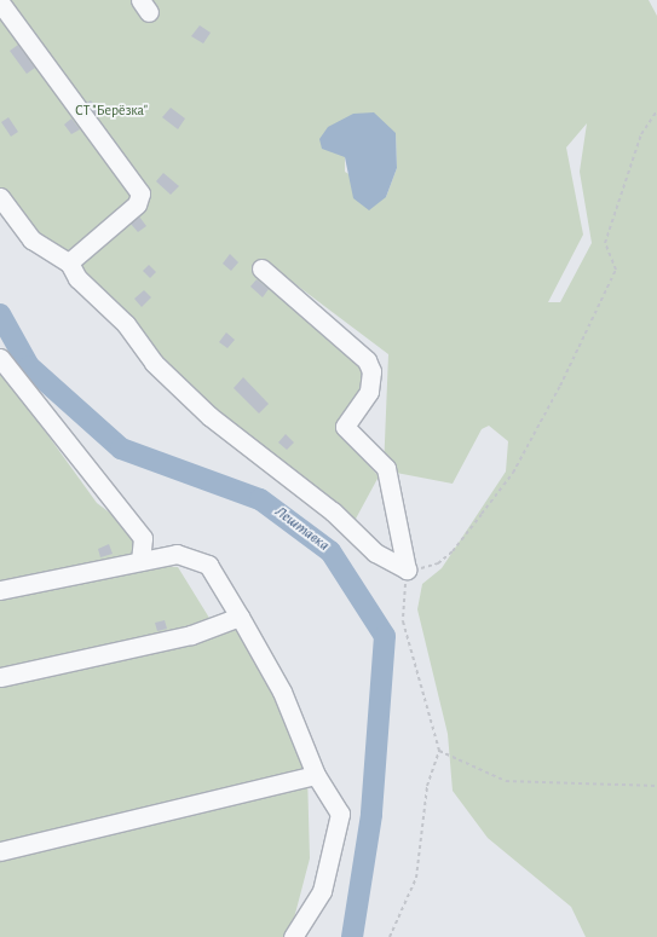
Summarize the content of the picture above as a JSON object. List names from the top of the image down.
{
  "water": ["Лештавка"],
  "parks": ["СТ \"Берёзка\""]
}
